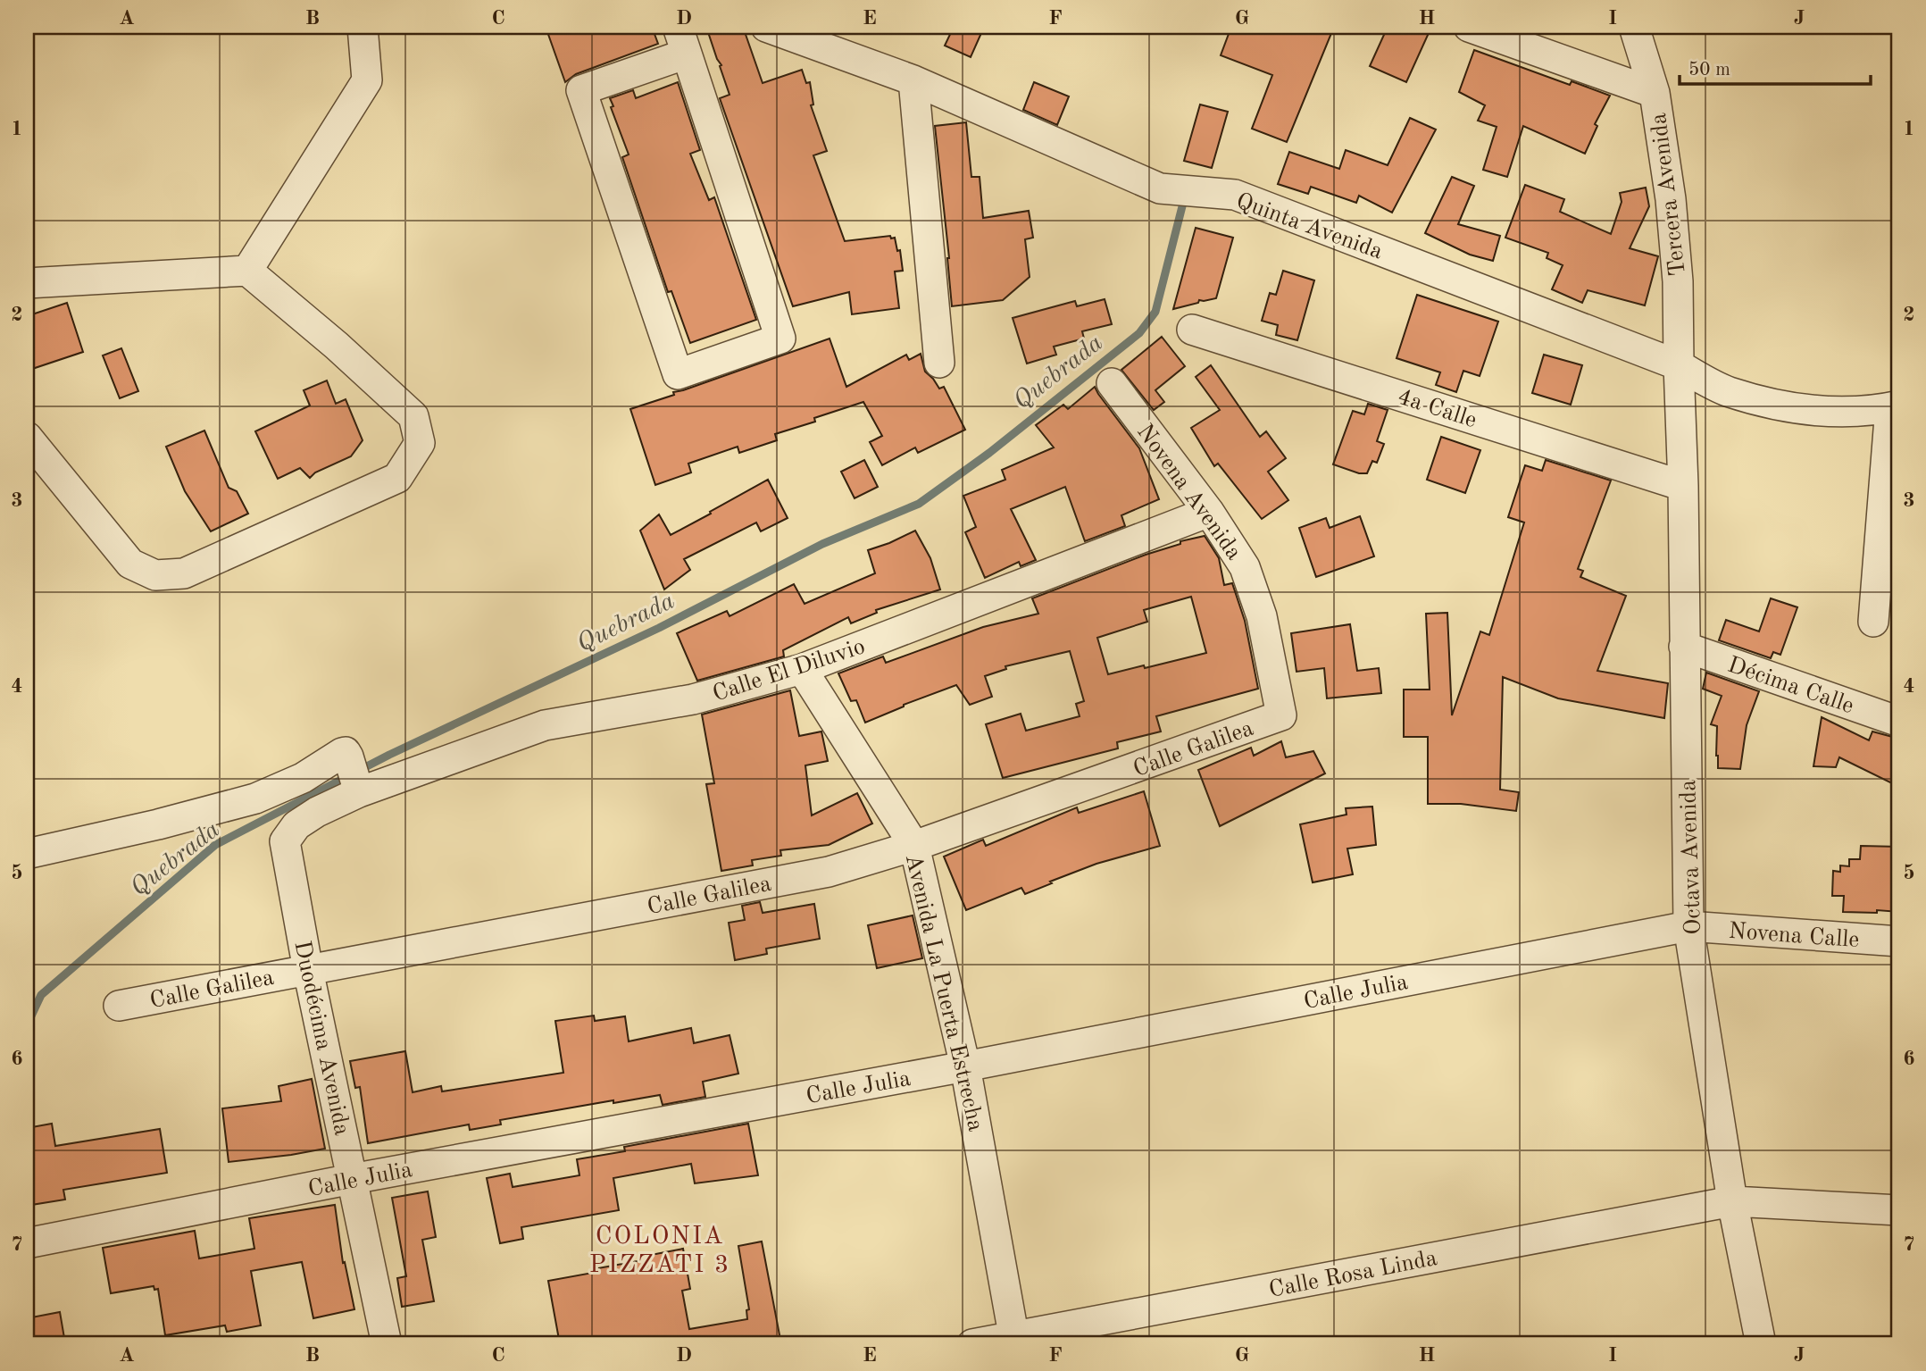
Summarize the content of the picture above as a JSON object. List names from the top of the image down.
{
  "streets": {
    "street": [
      "Tercera Avenida",
      "Quinta Avenida",
      "4a Calle",
      "Novena Avenida",
      "Calle El Diluvio",
      "Décima Calle",
      "Calle Galilea",
      "Octava Avenida",
      "Novena Calle",
      "Calle Julia",
      "Avenida La Puerta Estrecha",
      "Duodécima Avenida",
      "Calle Rosa Linda"
    ]
  },
  "crossings": [
    ["Tercera Avenida", "Quinta Avenida"],
    ["Tercera Avenida", "Octava Avenida"],
    ["Quinta Avenida", "Octava Avenida"],
    ["4a Calle", "Octava Avenida"],
    ["Novena Avenida", "Calle El Diluvio"],
    ["Novena Avenida", "Calle Galilea"],
    ["Calle El Diluvio", "Avenida La Puerta Estrecha"],
    ["Calle El Diluvio", "Duodécima Avenida"],
    ["Décima Calle", "Octava Avenida"],
    ["Calle Galilea", "Avenida La Puerta Estrecha"],
    ["Calle Galilea", "Duodécima Avenida"],
    ["Octava Avenida", "Novena Calle"],
    ["Octava Avenida", "Calle Julia"],
    ["Octava Avenida", "Calle Rosa Linda"],
    ["Novena Calle", "Calle Julia"],
    ["Calle Julia", "Avenida La Puerta Estrecha"],
    ["Calle Julia", "Duodécima Avenida"],
    ["Avenida La Puerta Estrecha", "Calle Rosa Linda"]
  ],
  "districts": ["COLONIA PIZZATI 3"],
  "water": ["Quebrada"],
  "scale_bar": "50 m",
  "grid": {
    "columns": [
      "A",
      "B",
      "C",
      "D",
      "E",
      "F",
      "G",
      "H",
      "I",
      "J"
    ],
    "rows": [
      "1",
      "2",
      "3",
      "4",
      "5",
      "6",
      "7"
    ]
  }
}
